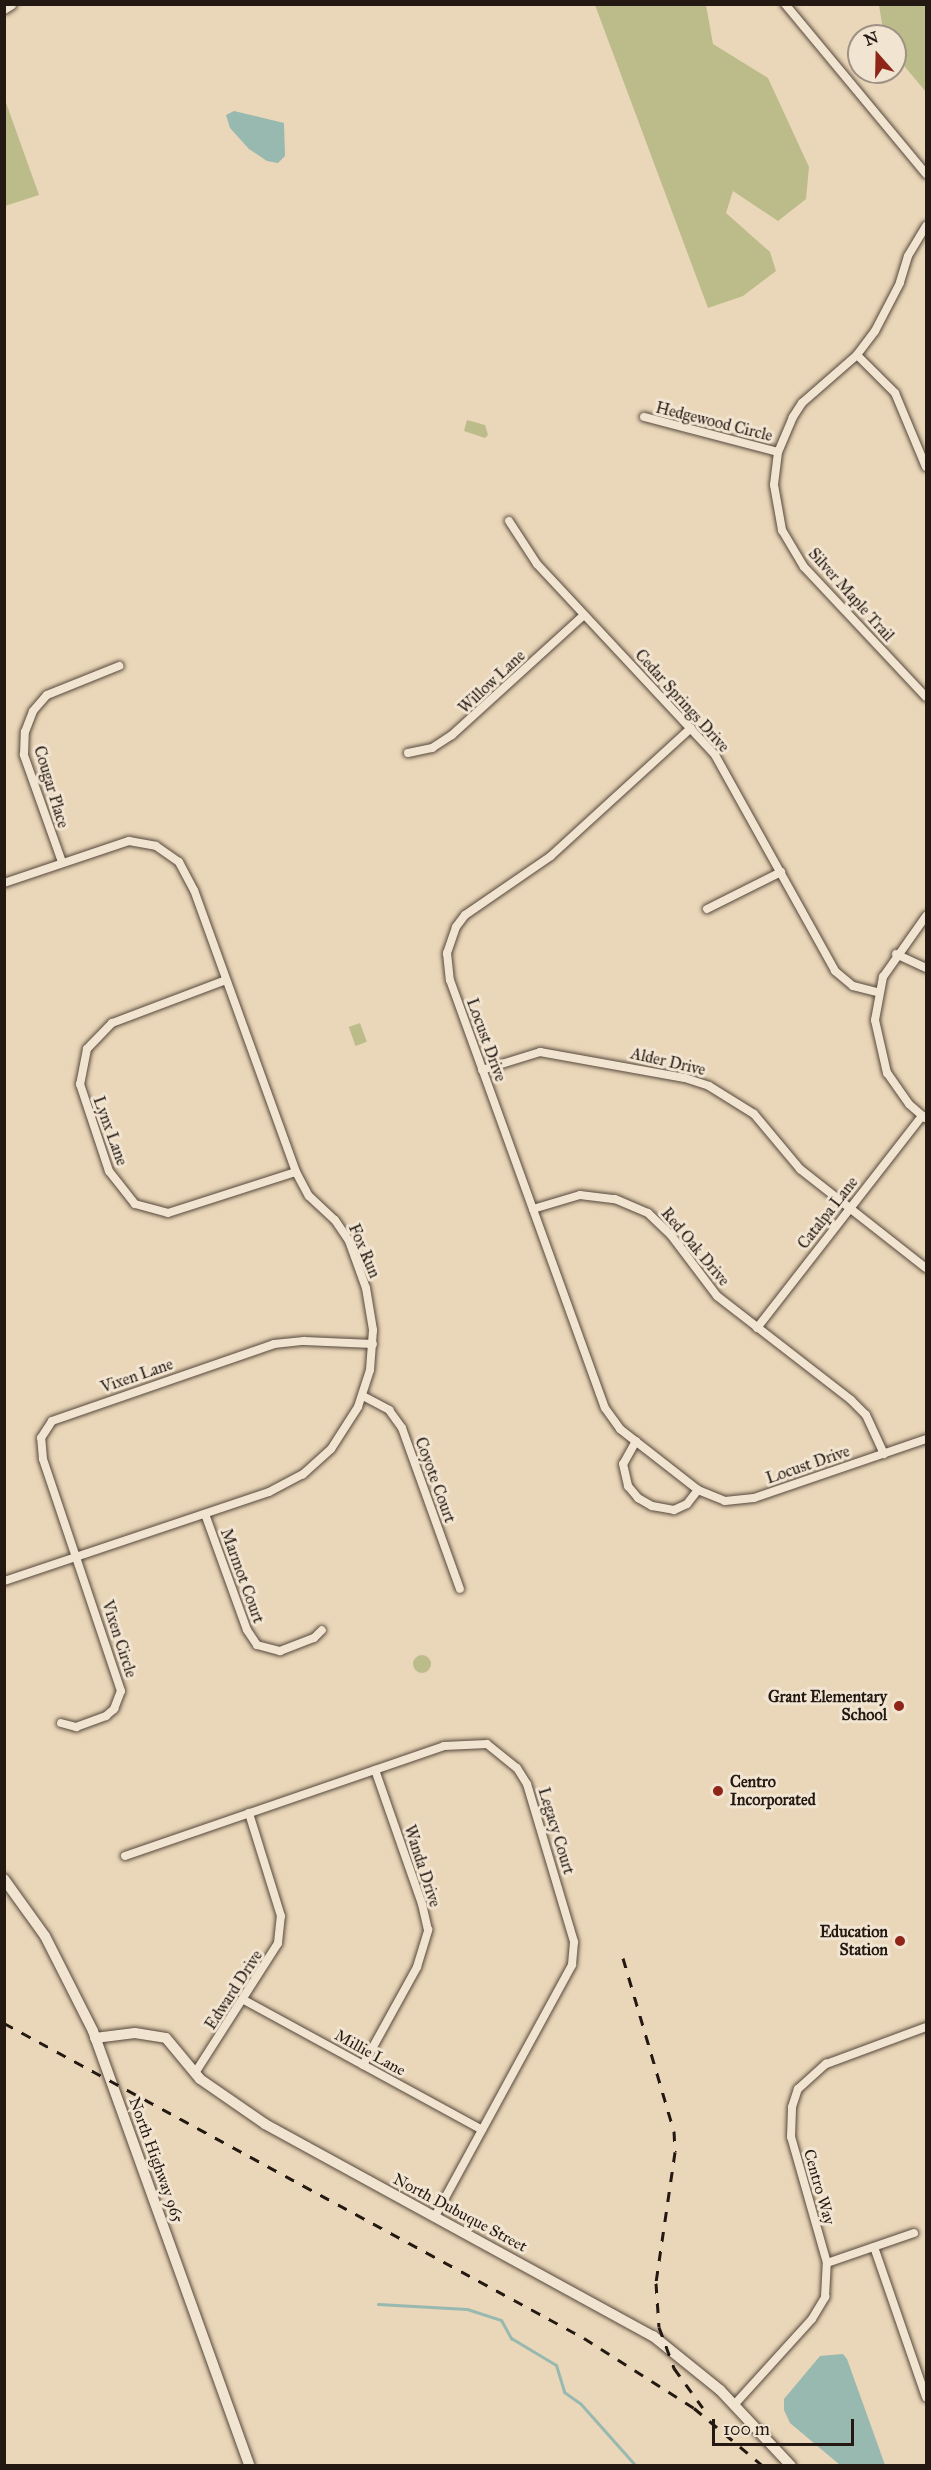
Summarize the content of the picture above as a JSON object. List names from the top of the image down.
{
  "streets": {
    "main road": ["North Highway 965", "North Dubuque Street"],
    "street": [
      "Hedgewood Circle",
      "Silver Maple Trail",
      "Willow Lane",
      "Cedar Springs Drive",
      "Cougar Place",
      "Locust Drive",
      "Alder Drive",
      "Lynx Lane",
      "Catalpa Lane",
      "Red Oak Drive",
      "Fox Run",
      "Vixen Lane",
      "Coyote Court",
      "Marmot Court",
      "Vixen Circle",
      "Legacy Court",
      "Wanda Drive",
      "Edward Drive",
      "Millie Lane",
      "Centro Way"
    ]
  },
  "crossings": [
    ["Hedgewood Circle", "Silver Maple Trail"],
    ["Willow Lane", "Cedar Springs Drive"],
    ["Cedar Springs Drive", "Locust Drive"],
    ["Cougar Place", "Fox Run"],
    ["Locust Drive", "Alder Drive"],
    ["Locust Drive", "Red Oak Drive"],
    ["Alder Drive", "Catalpa Lane"],
    ["Lynx Lane", "Fox Run"],
    ["Catalpa Lane", "Red Oak Drive"],
    ["Fox Run", "Vixen Lane"],
    ["Fox Run", "Coyote Court"],
    ["Fox Run", "Marmot Court"],
    ["Fox Run", "Vixen Circle"],
    ["Vixen Lane", "Vixen Circle"],
    ["Legacy Court", "Wanda Drive"],
    ["Legacy Court", "Edward Drive"],
    ["Legacy Court", "Millie Lane"],
    ["Legacy Court", "North Dubuque Street"],
    ["Wanda Drive", "Millie Lane"],
    ["Edward Drive", "Millie Lane"],
    ["Edward Drive", "North Dubuque Street"],
    ["North Highway 965", "North Dubuque Street"],
    ["Centro Way", "North Dubuque Street"]
  ],
  "places": ["Grant Elementary School", "Centro Incorporated", "Education Station"],
  "scale_bar": "100 m",
  "north": "top"
}
